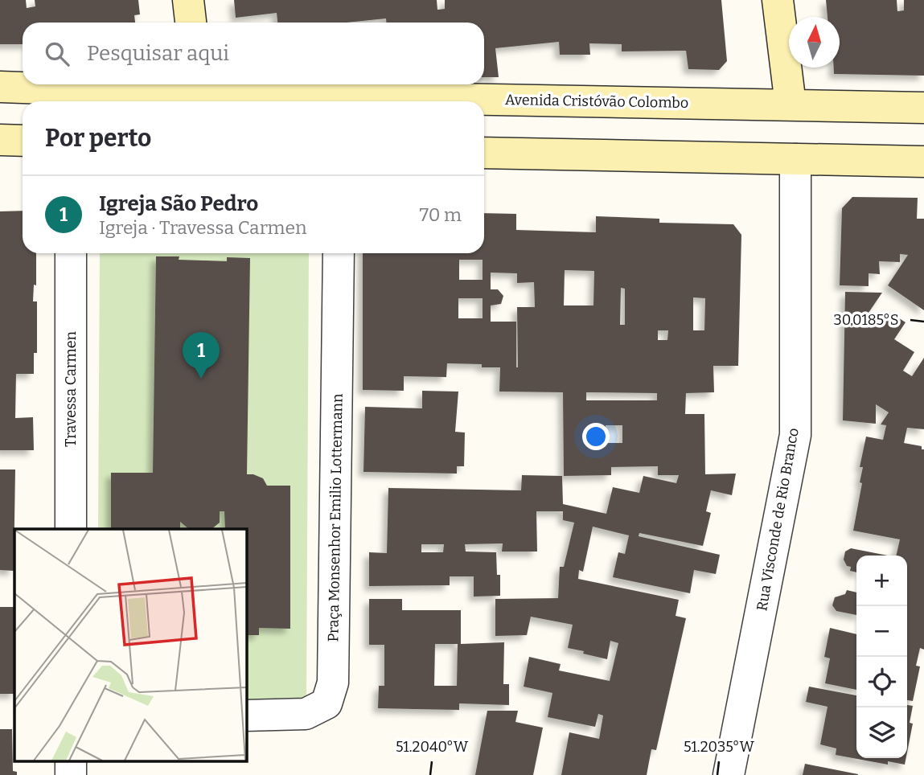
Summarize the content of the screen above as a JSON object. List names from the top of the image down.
{
  "streets": {
    "main road": ["Avenida Cristóvão Colombo"],
    "street": ["Travessa Carmen", "Praça Monsenhor Emilio Lottermann", "Rua Visconde de Rio Branco"]
  },
  "north": "top",
  "page": {
    "search": "Pesquisar aqui",
    "heading": "Por perto",
    "list": [
      {
        "mark": "1",
        "name": "Igreja São Pedro",
        "note": "Igreja · Travessa Carmen",
        "value": "70 m"
      }
    ],
    "pins": "1",
    "map_buttons": ["+", "−"]
  },
  "coordinates": ["30.0185°S", "51.2040°W", "51.2035°W"]
}
